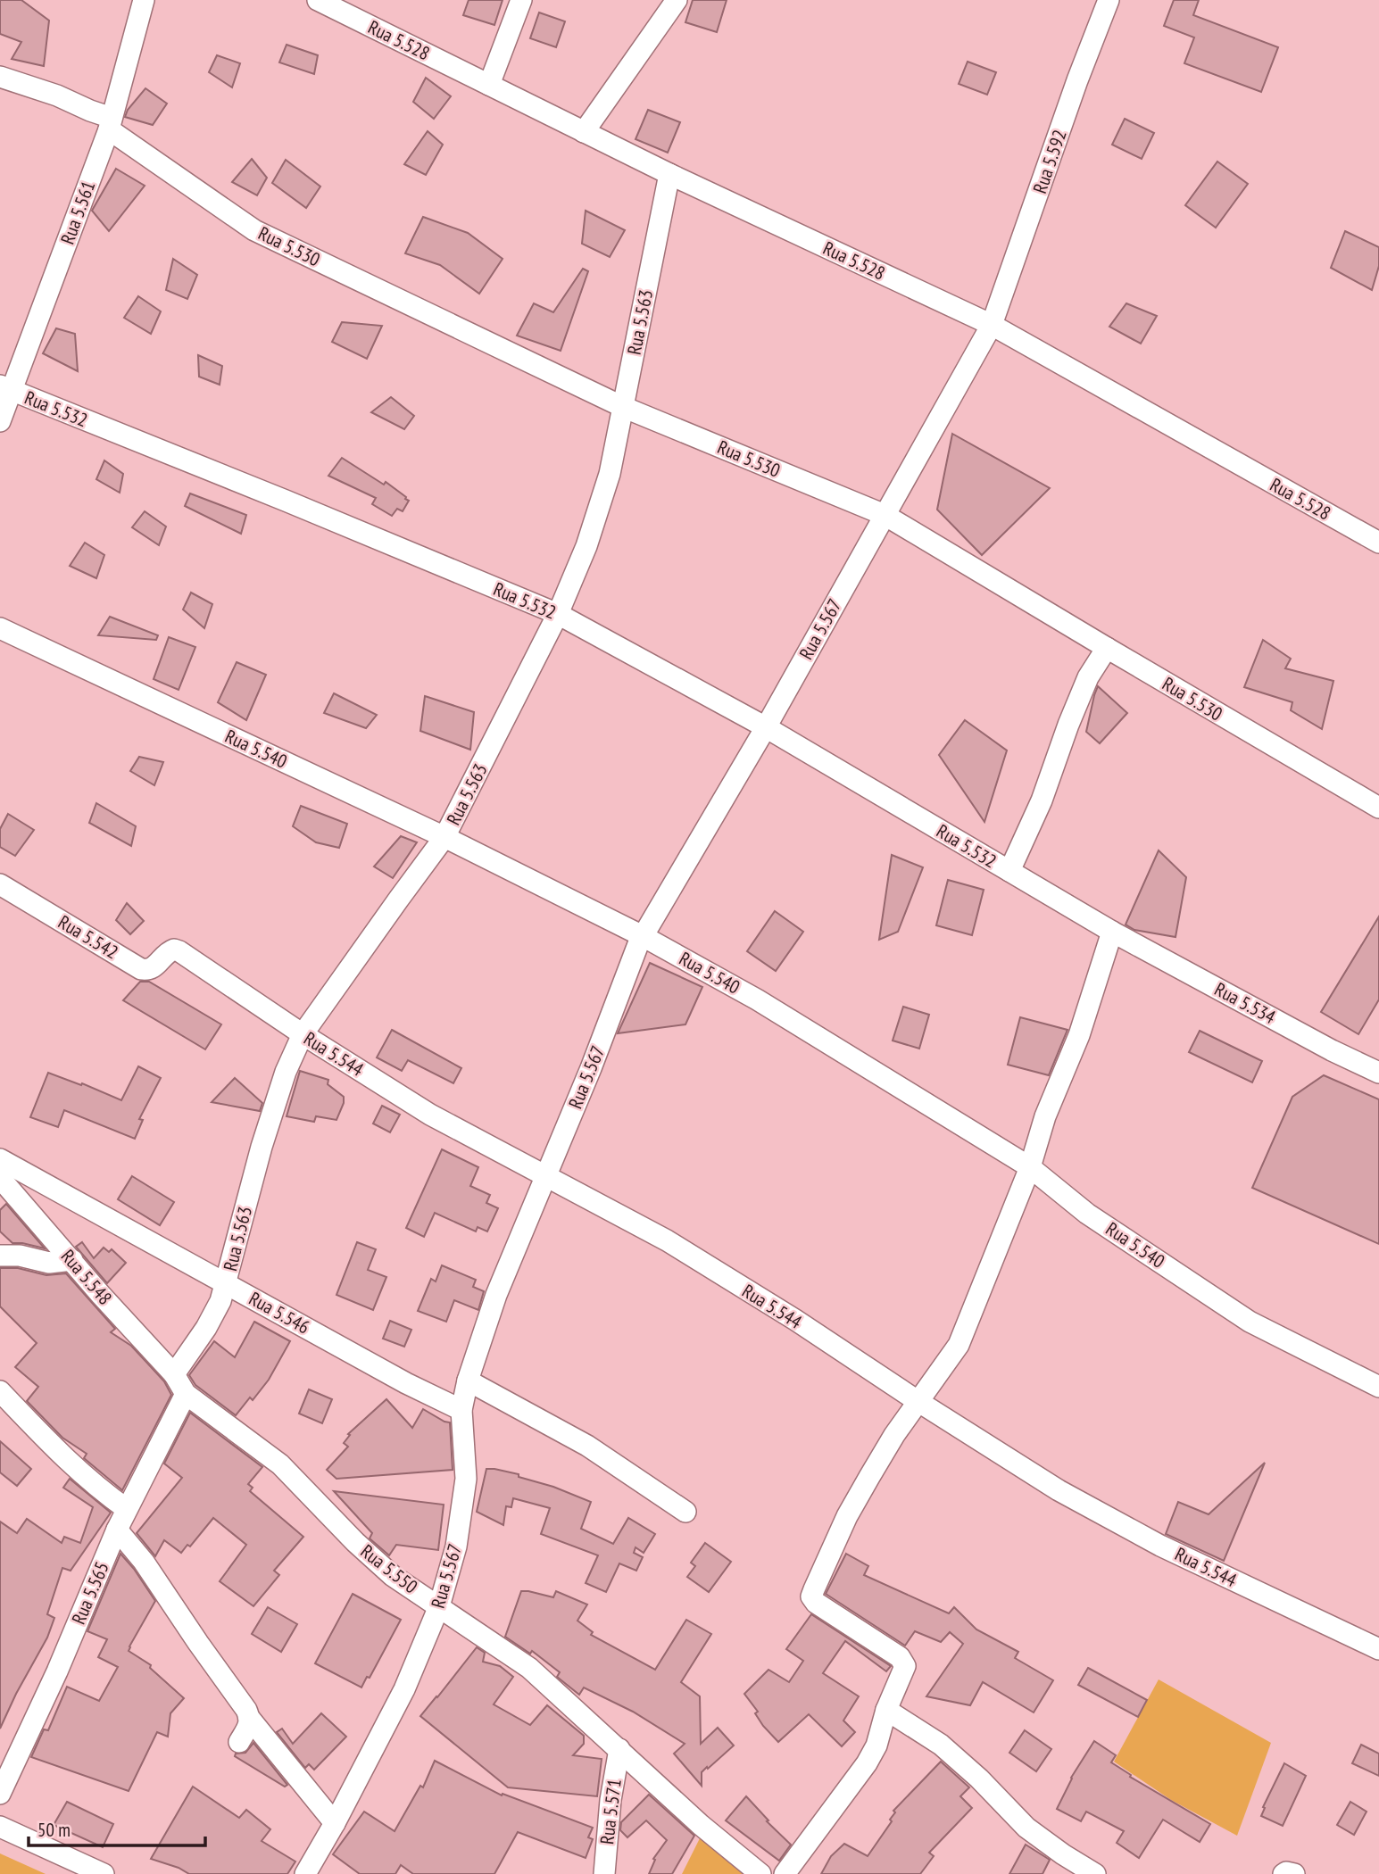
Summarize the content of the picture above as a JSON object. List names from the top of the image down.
{
  "streets": {
    "street": [
      "Rua 5.528",
      "Rua 5.592",
      "Rua 5.561",
      "Rua 5.530",
      "Rua 5.563",
      "Rua 5.532",
      "Rua 5.567",
      "Rua 5.540",
      "Rua 5.542",
      "Rua 5.534",
      "Rua 5.544",
      "Rua 5.548",
      "Rua 5.546",
      "Rua 5.550",
      "Rua 5.565",
      "Rua 5.571"
    ]
  },
  "crossings": [
    ["Rua 5.528", "Rua 5.592"],
    ["Rua 5.528", "Rua 5.563"],
    ["Rua 5.528", "Rua 5.567"],
    ["Rua 5.592", "Rua 5.567"],
    ["Rua 5.561", "Rua 5.530"],
    ["Rua 5.561", "Rua 5.532"],
    ["Rua 5.530", "Rua 5.563"],
    ["Rua 5.530", "Rua 5.567"],
    ["Rua 5.563", "Rua 5.532"],
    ["Rua 5.563", "Rua 5.540"],
    ["Rua 5.563", "Rua 5.544"],
    ["Rua 5.563", "Rua 5.548"],
    ["Rua 5.563", "Rua 5.546"],
    ["Rua 5.563", "Rua 5.550"],
    ["Rua 5.532", "Rua 5.567"],
    ["Rua 5.532", "Rua 5.534"],
    ["Rua 5.567", "Rua 5.540"],
    ["Rua 5.567", "Rua 5.544"],
    ["Rua 5.567", "Rua 5.546"],
    ["Rua 5.567", "Rua 5.550"],
    ["Rua 5.542", "Rua 5.544"],
    ["Rua 5.548", "Rua 5.550"],
    ["Rua 5.550", "Rua 5.565"],
    ["Rua 5.550", "Rua 5.571"]
  ],
  "scale_bar": "50 m"
}
